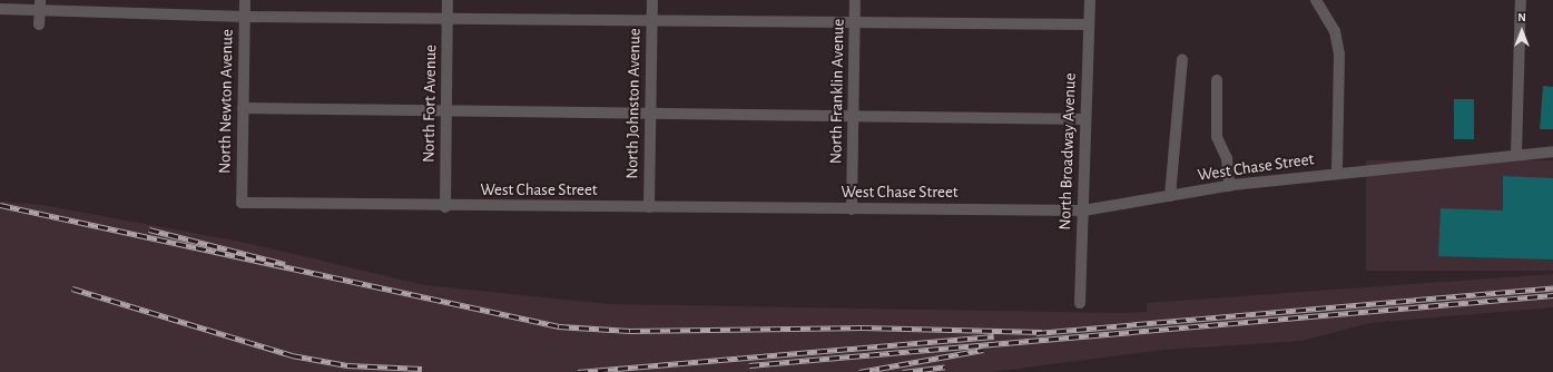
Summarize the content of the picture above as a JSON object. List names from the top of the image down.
{
  "streets": {
    "street": [
      "North Franklin Avenue",
      "North Newton Avenue",
      "North Fort Avenue",
      "North Johnston Avenue",
      "North Broadway Avenue",
      "West Chase Street"
    ]
  },
  "crossings": [
    ["North Franklin Avenue", "West Chase Street"],
    ["North Newton Avenue", "West Chase Street"],
    ["North Fort Avenue", "West Chase Street"],
    ["North Johnston Avenue", "West Chase Street"],
    ["North Broadway Avenue", "West Chase Street"]
  ],
  "north": "top"
}
